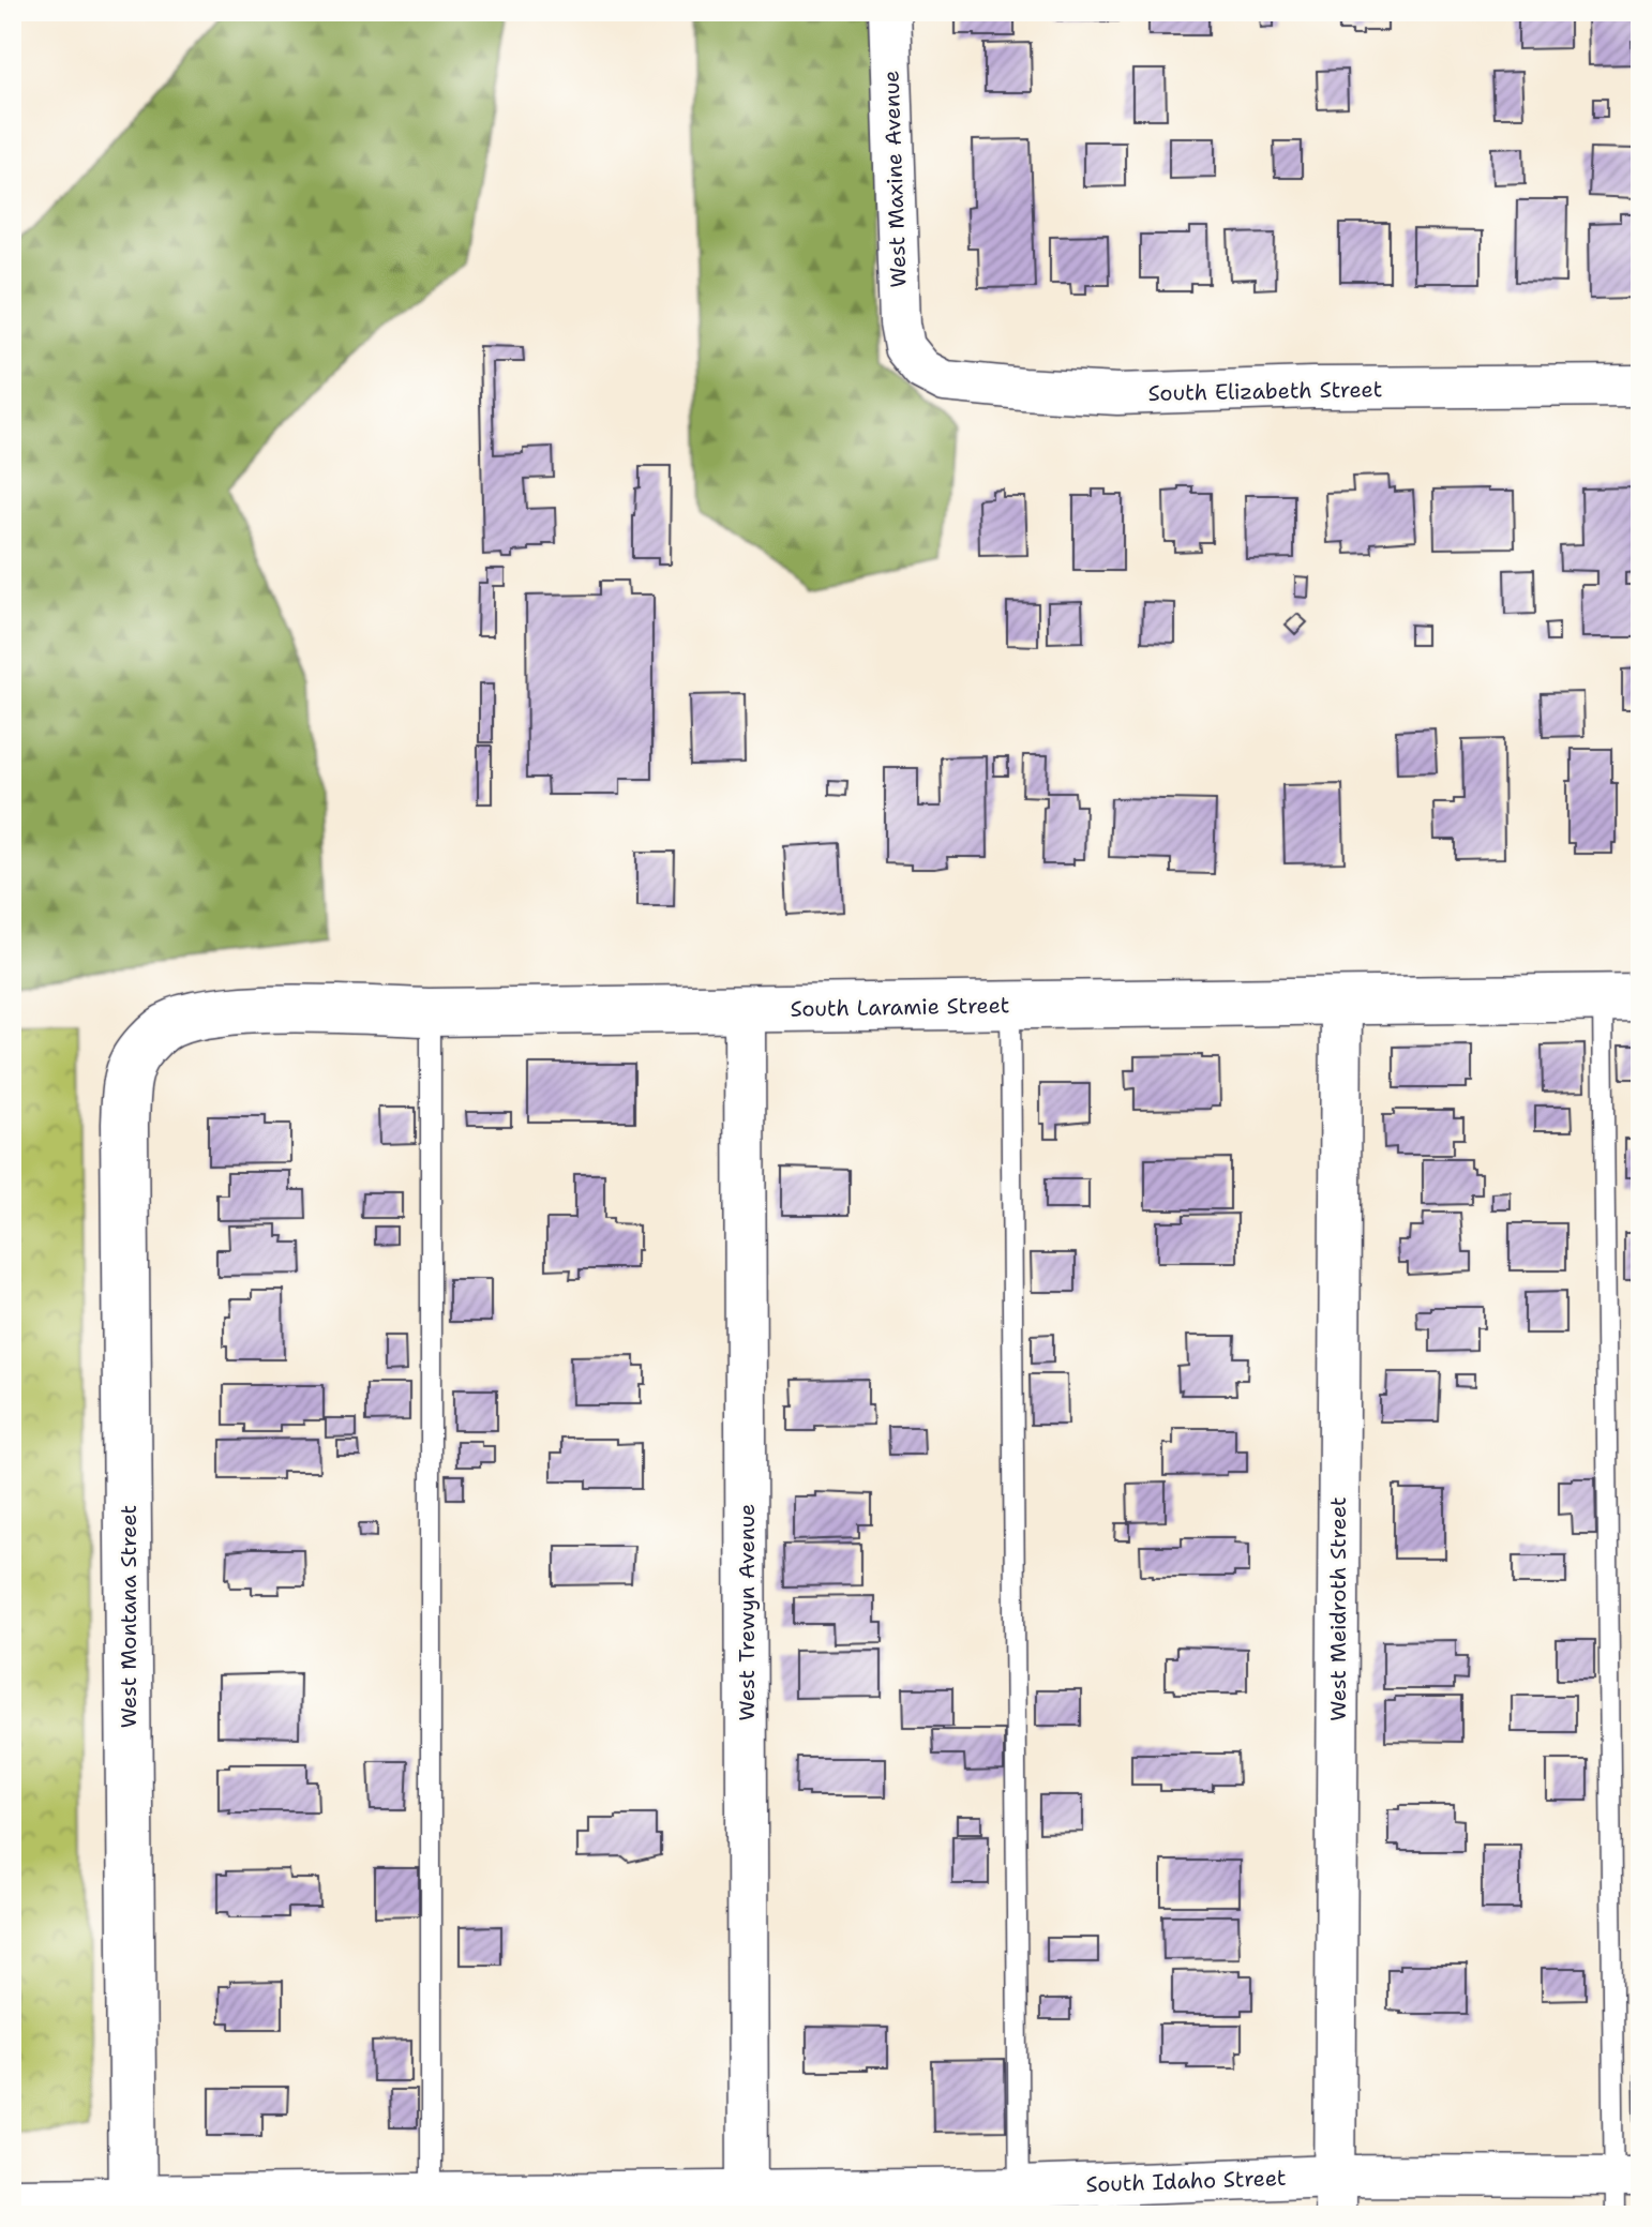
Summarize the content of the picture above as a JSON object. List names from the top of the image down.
{
  "streets": {
    "street": [
      "West Maxine Avenue",
      "South Elizabeth Street",
      "South Laramie Street",
      "West Meidroth Street",
      "West Trewyn Avenue",
      "West Montana Street",
      "South Idaho Street"
    ]
  },
  "crossings": [
    ["West Maxine Avenue", "South Elizabeth Street"],
    ["South Laramie Street", "West Meidroth Street"],
    ["South Laramie Street", "West Trewyn Avenue"],
    ["South Laramie Street", "West Montana Street"],
    ["West Meidroth Street", "South Idaho Street"],
    ["West Trewyn Avenue", "South Idaho Street"],
    ["West Montana Street", "South Idaho Street"]
  ]
}
